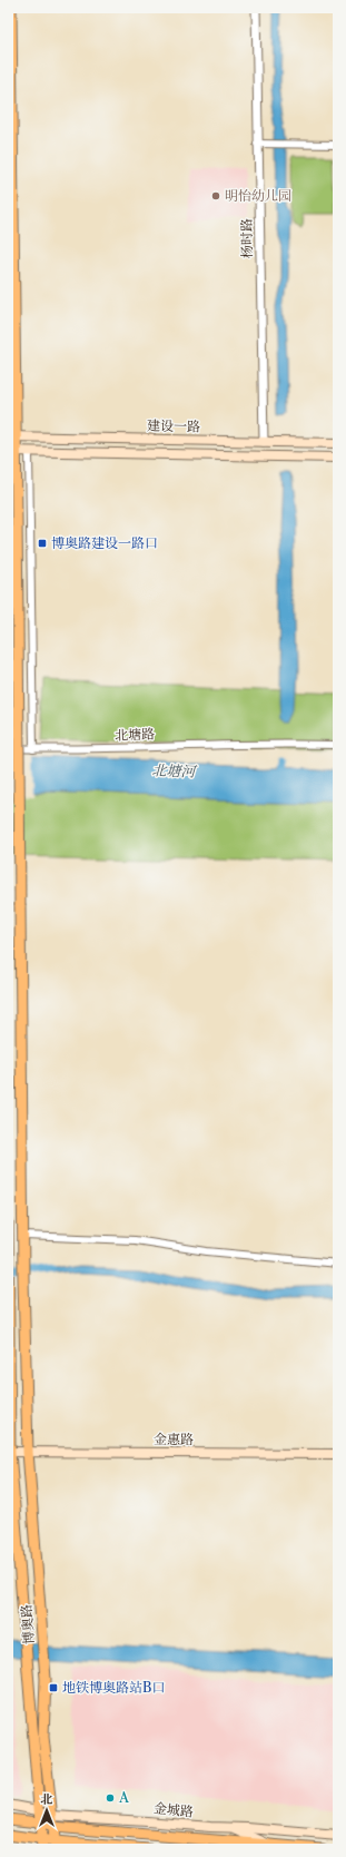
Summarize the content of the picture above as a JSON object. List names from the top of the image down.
{
  "streets": {
    "main road": [
      "建设一路",
      "金惠路",
      "博奥路",
      "金城路"
    ],
    "street": ["杨时路", "北塘路"]
  },
  "crossings": [
    ["杨时路", "建设一路"],
    ["建设一路", "博奥路"],
    ["金惠路", "博奥路"],
    ["博奥路", "金城路"]
  ],
  "water": ["北塘河"],
  "places": {
    "other": ["明怡幼儿园", "A"],
    "transit": ["博奥路建设一路口", "地铁博奥路站B口"]
  },
  "north": "top"
}
